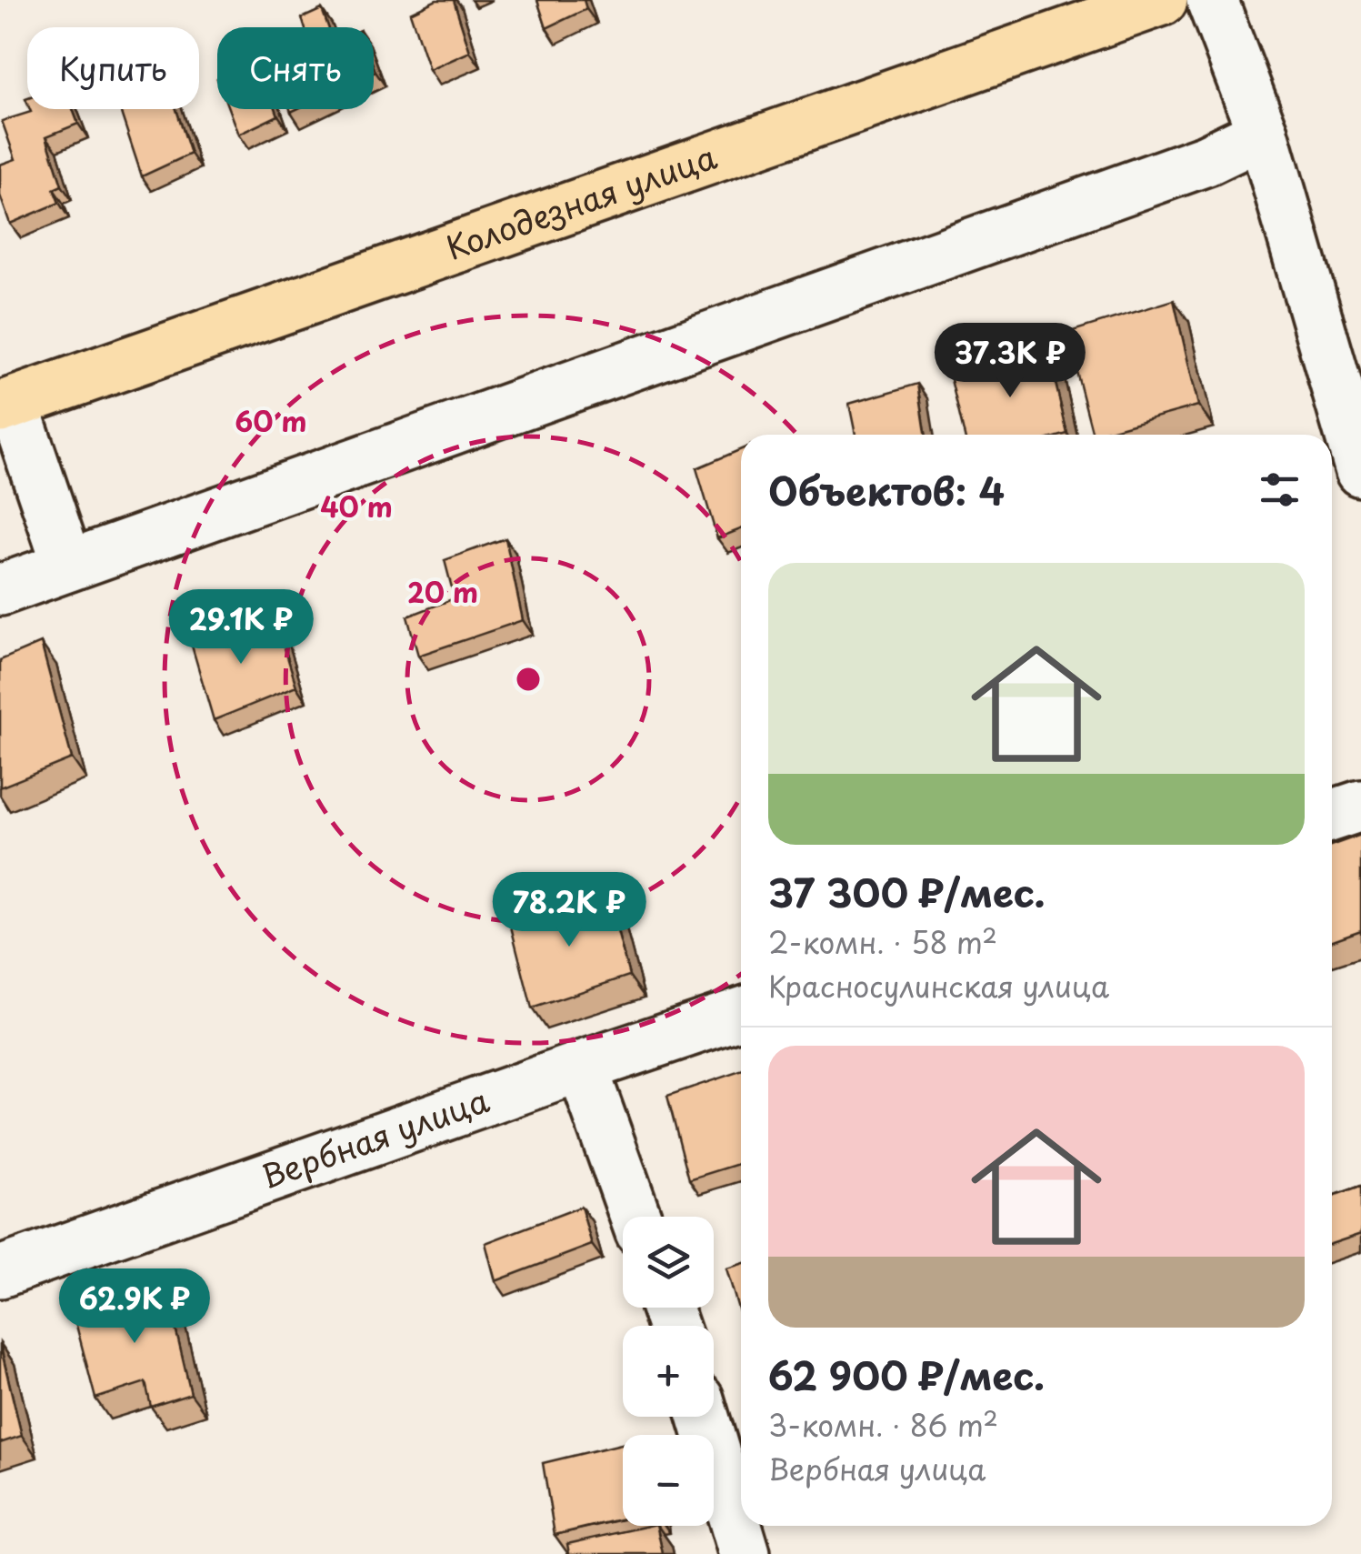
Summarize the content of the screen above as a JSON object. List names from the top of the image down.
{
  "streets": {
    "main road": ["Колодезная улица"],
    "street": ["Вербная улица"]
  },
  "page": {
    "chip": ["Купить", "Снять"],
    "price": [
      "37.3K ₽",
      "29.1K ₽",
      "78.2K ₽",
      "62.9K ₽"
    ],
    "heading": "Объектов: 4",
    "list": [
      {
        "name": "37 300 ₽/мес.",
        "note": "2-комн. · 58 m² · Красносулинская улица"
      },
      {
        "name": "62 900 ₽/мес.",
        "note": "3-комн. · 86 m² · Вербная улица"
      }
    ],
    "map_buttons": ["+", "−"]
  },
  "rings": ["60 m", "40 m", "20 m"]
}
